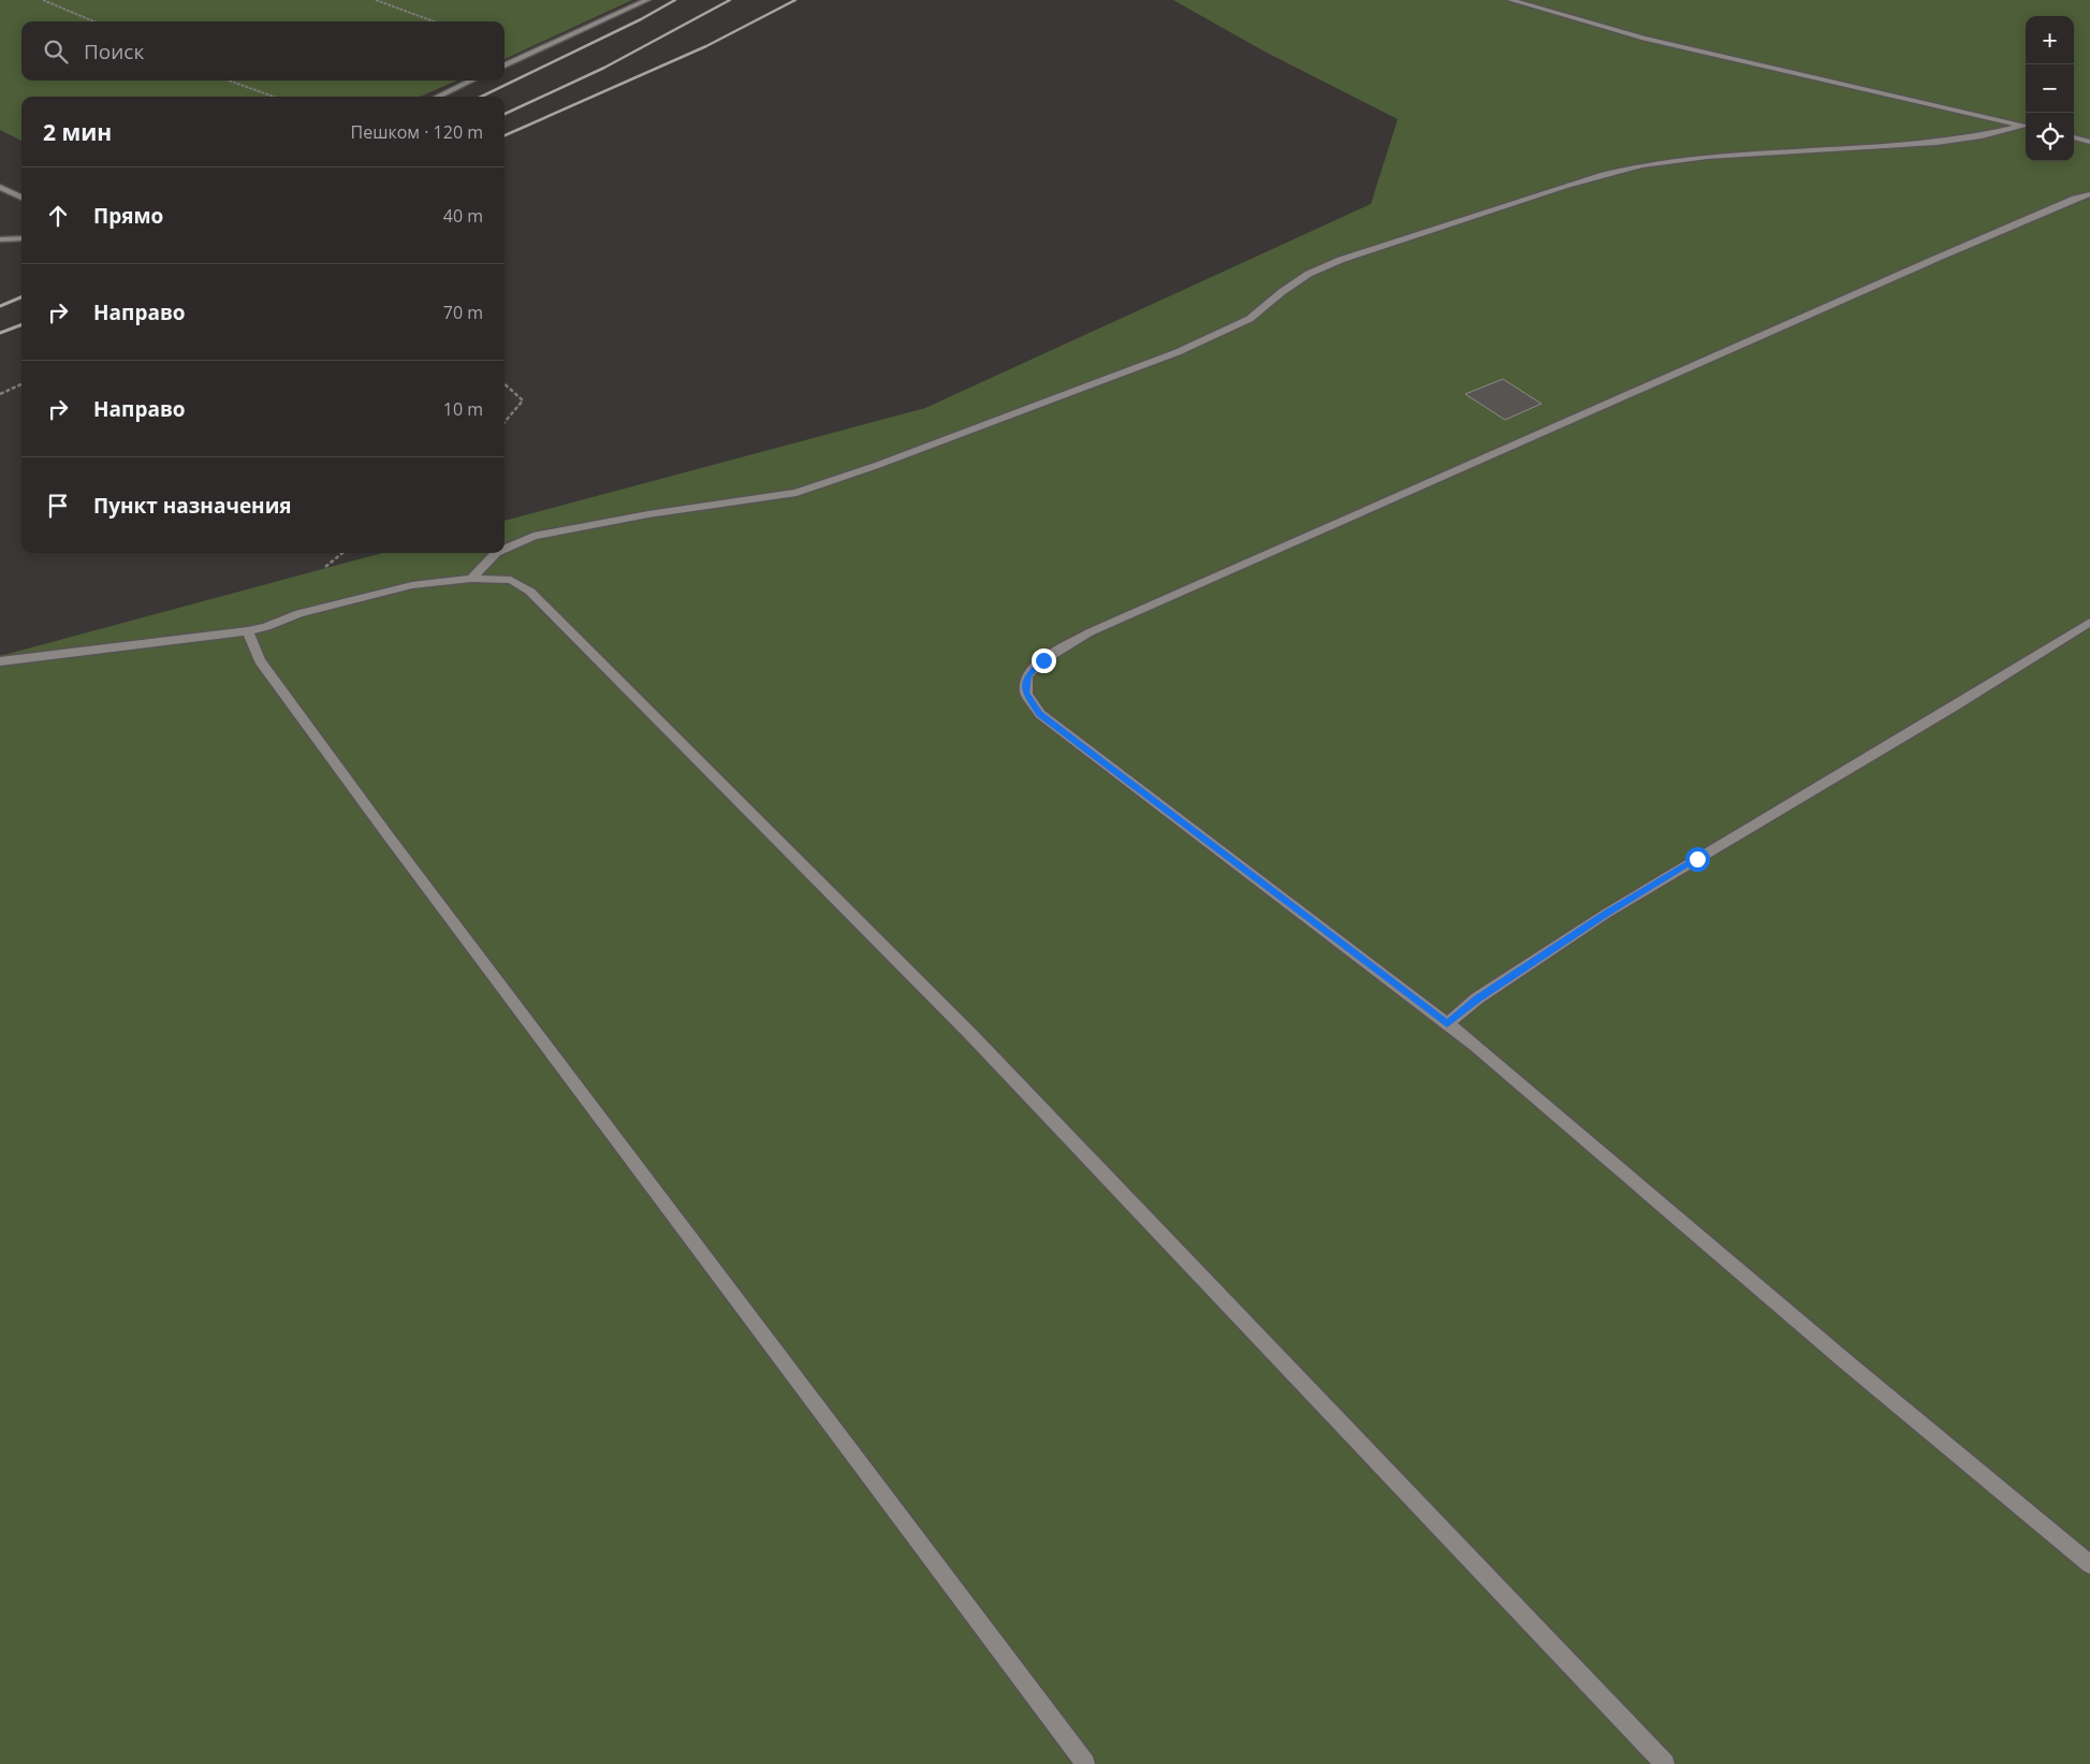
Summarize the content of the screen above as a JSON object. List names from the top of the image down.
{
  "page": {
    "map_buttons": ["+", "−"],
    "search": "Поиск",
    "heading": ["2 мин", "Пешком · 120 m"],
    "list": [
      ["Прямо", "40 m"],
      ["Направо", "70 m"],
      ["Направо", "10 m"],
      "Пункт назначения"
    ]
  }
}
